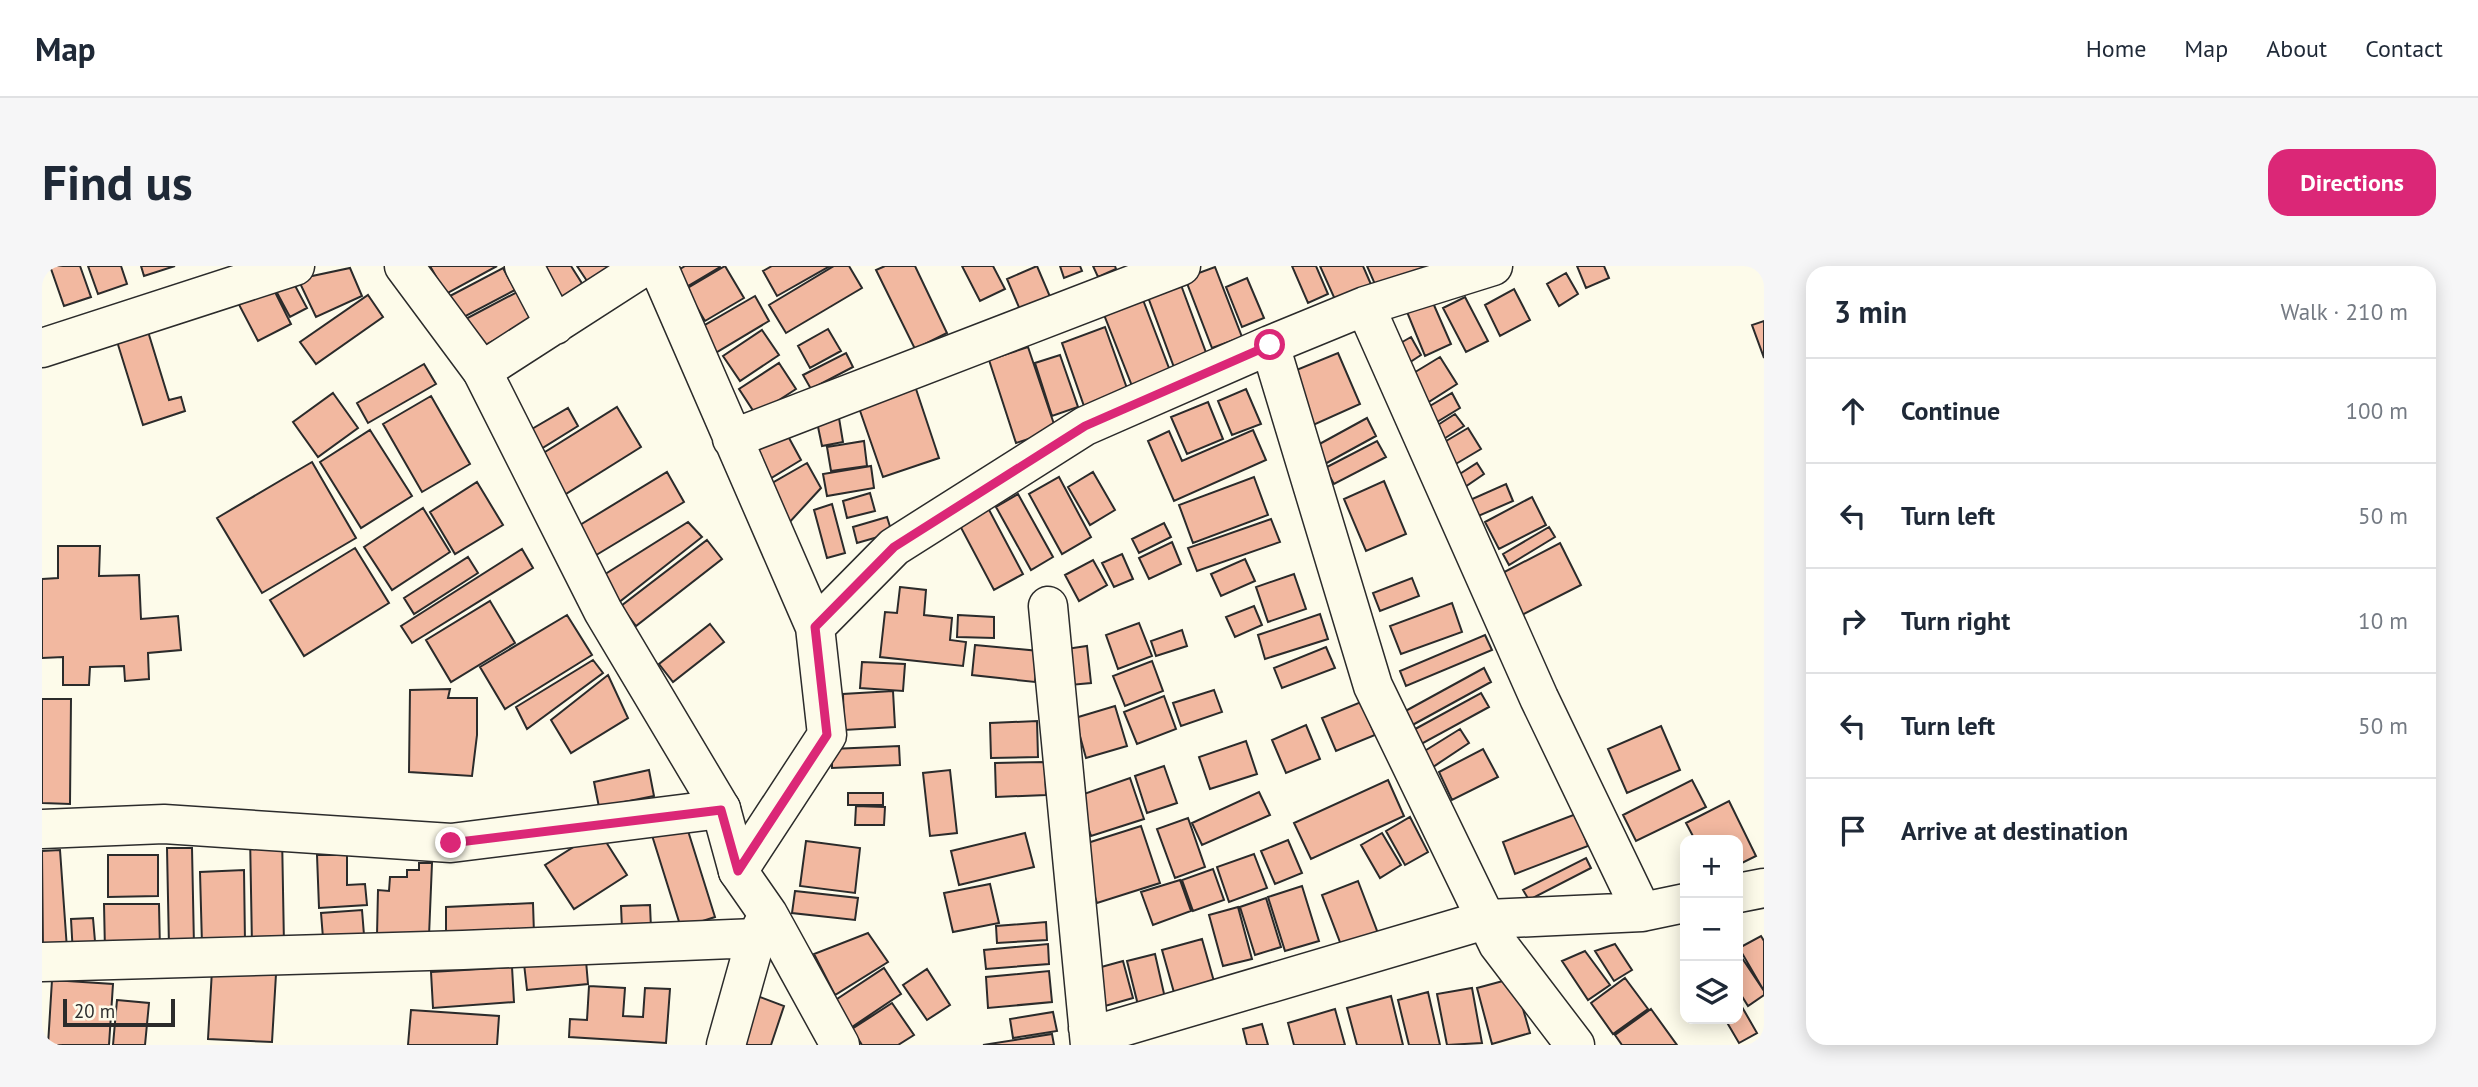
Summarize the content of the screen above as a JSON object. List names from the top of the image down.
{
  "scale_bar": "20 m",
  "page": {
    "header": "Map",
    "nav": [
      "Home",
      "Map",
      "About",
      "Contact"
    ],
    "buttons": "Directions",
    "title": "Find us",
    "heading": ["3 min", "Walk · 210 m"],
    "list": [
      ["Continue", "100 m"],
      ["Turn left", "50 m"],
      ["Turn right", "10 m"],
      ["Turn left", "50 m"],
      "Arrive at destination"
    ],
    "map_buttons": ["+", "−"],
    "scale": "20 m"
  }
}
